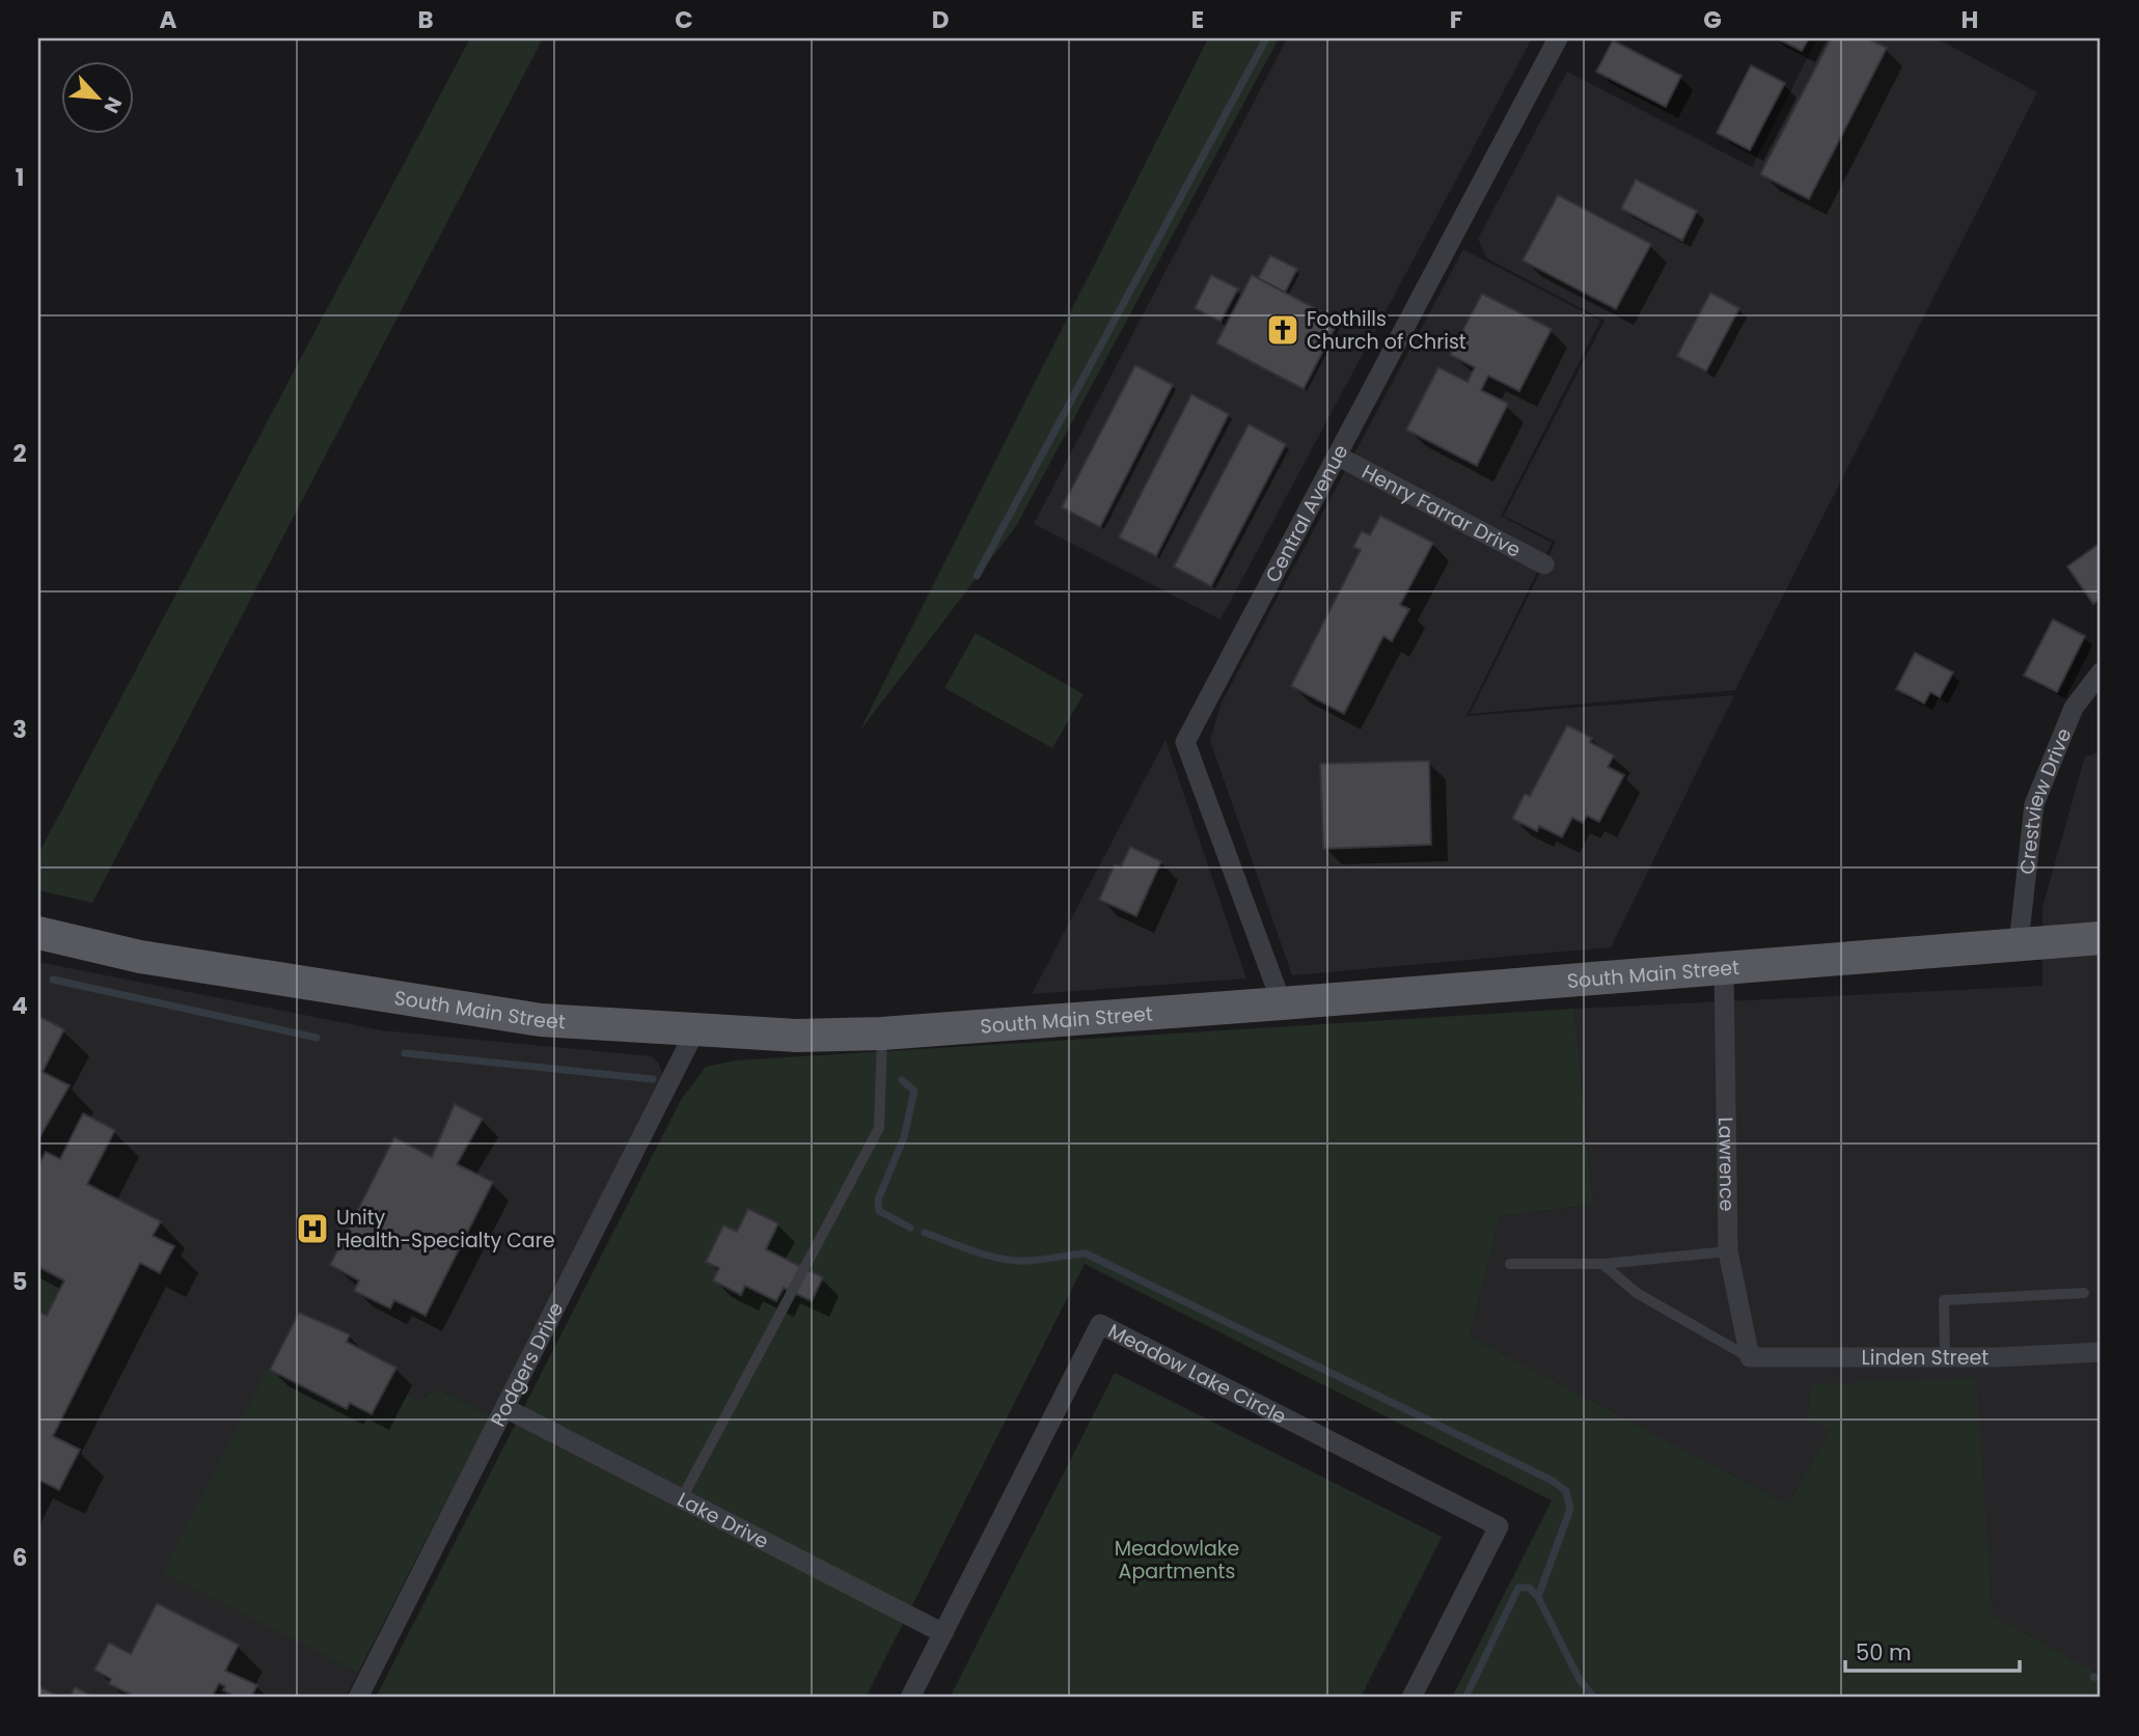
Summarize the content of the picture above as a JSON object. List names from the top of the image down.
{
  "streets": {
    "main road": ["South Main Street"],
    "street": [
      "Henry Farrar Drive",
      "Central Avenue",
      "Crestview Drive",
      "Lawrence",
      "Linden Street",
      "Rodgers Drive",
      "Meadow Lake Circle",
      "Lake Drive"
    ]
  },
  "crossings": [
    ["Henry Farrar Drive", "Central Avenue"],
    ["Central Avenue", "South Main Street"],
    ["Crestview Drive", "South Main Street"],
    ["South Main Street", "Lawrence"],
    ["South Main Street", "Rodgers Drive"],
    ["Lawrence", "Linden Street"],
    ["Rodgers Drive", "Lake Drive"],
    ["Meadow Lake Circle", "Lake Drive"]
  ],
  "parks": ["Meadowlake Apartments"],
  "places": {
    "church": ["Foothills Church of Christ"],
    "hospital": ["Unity Health-Specialty Care"]
  },
  "scale_bar": "50 m",
  "north": "bottom right",
  "grid": {
    "columns": [
      "A",
      "B",
      "C",
      "D",
      "E",
      "F",
      "G",
      "H"
    ],
    "rows": [
      "1",
      "2",
      "3",
      "4",
      "5",
      "6"
    ]
  }
}
